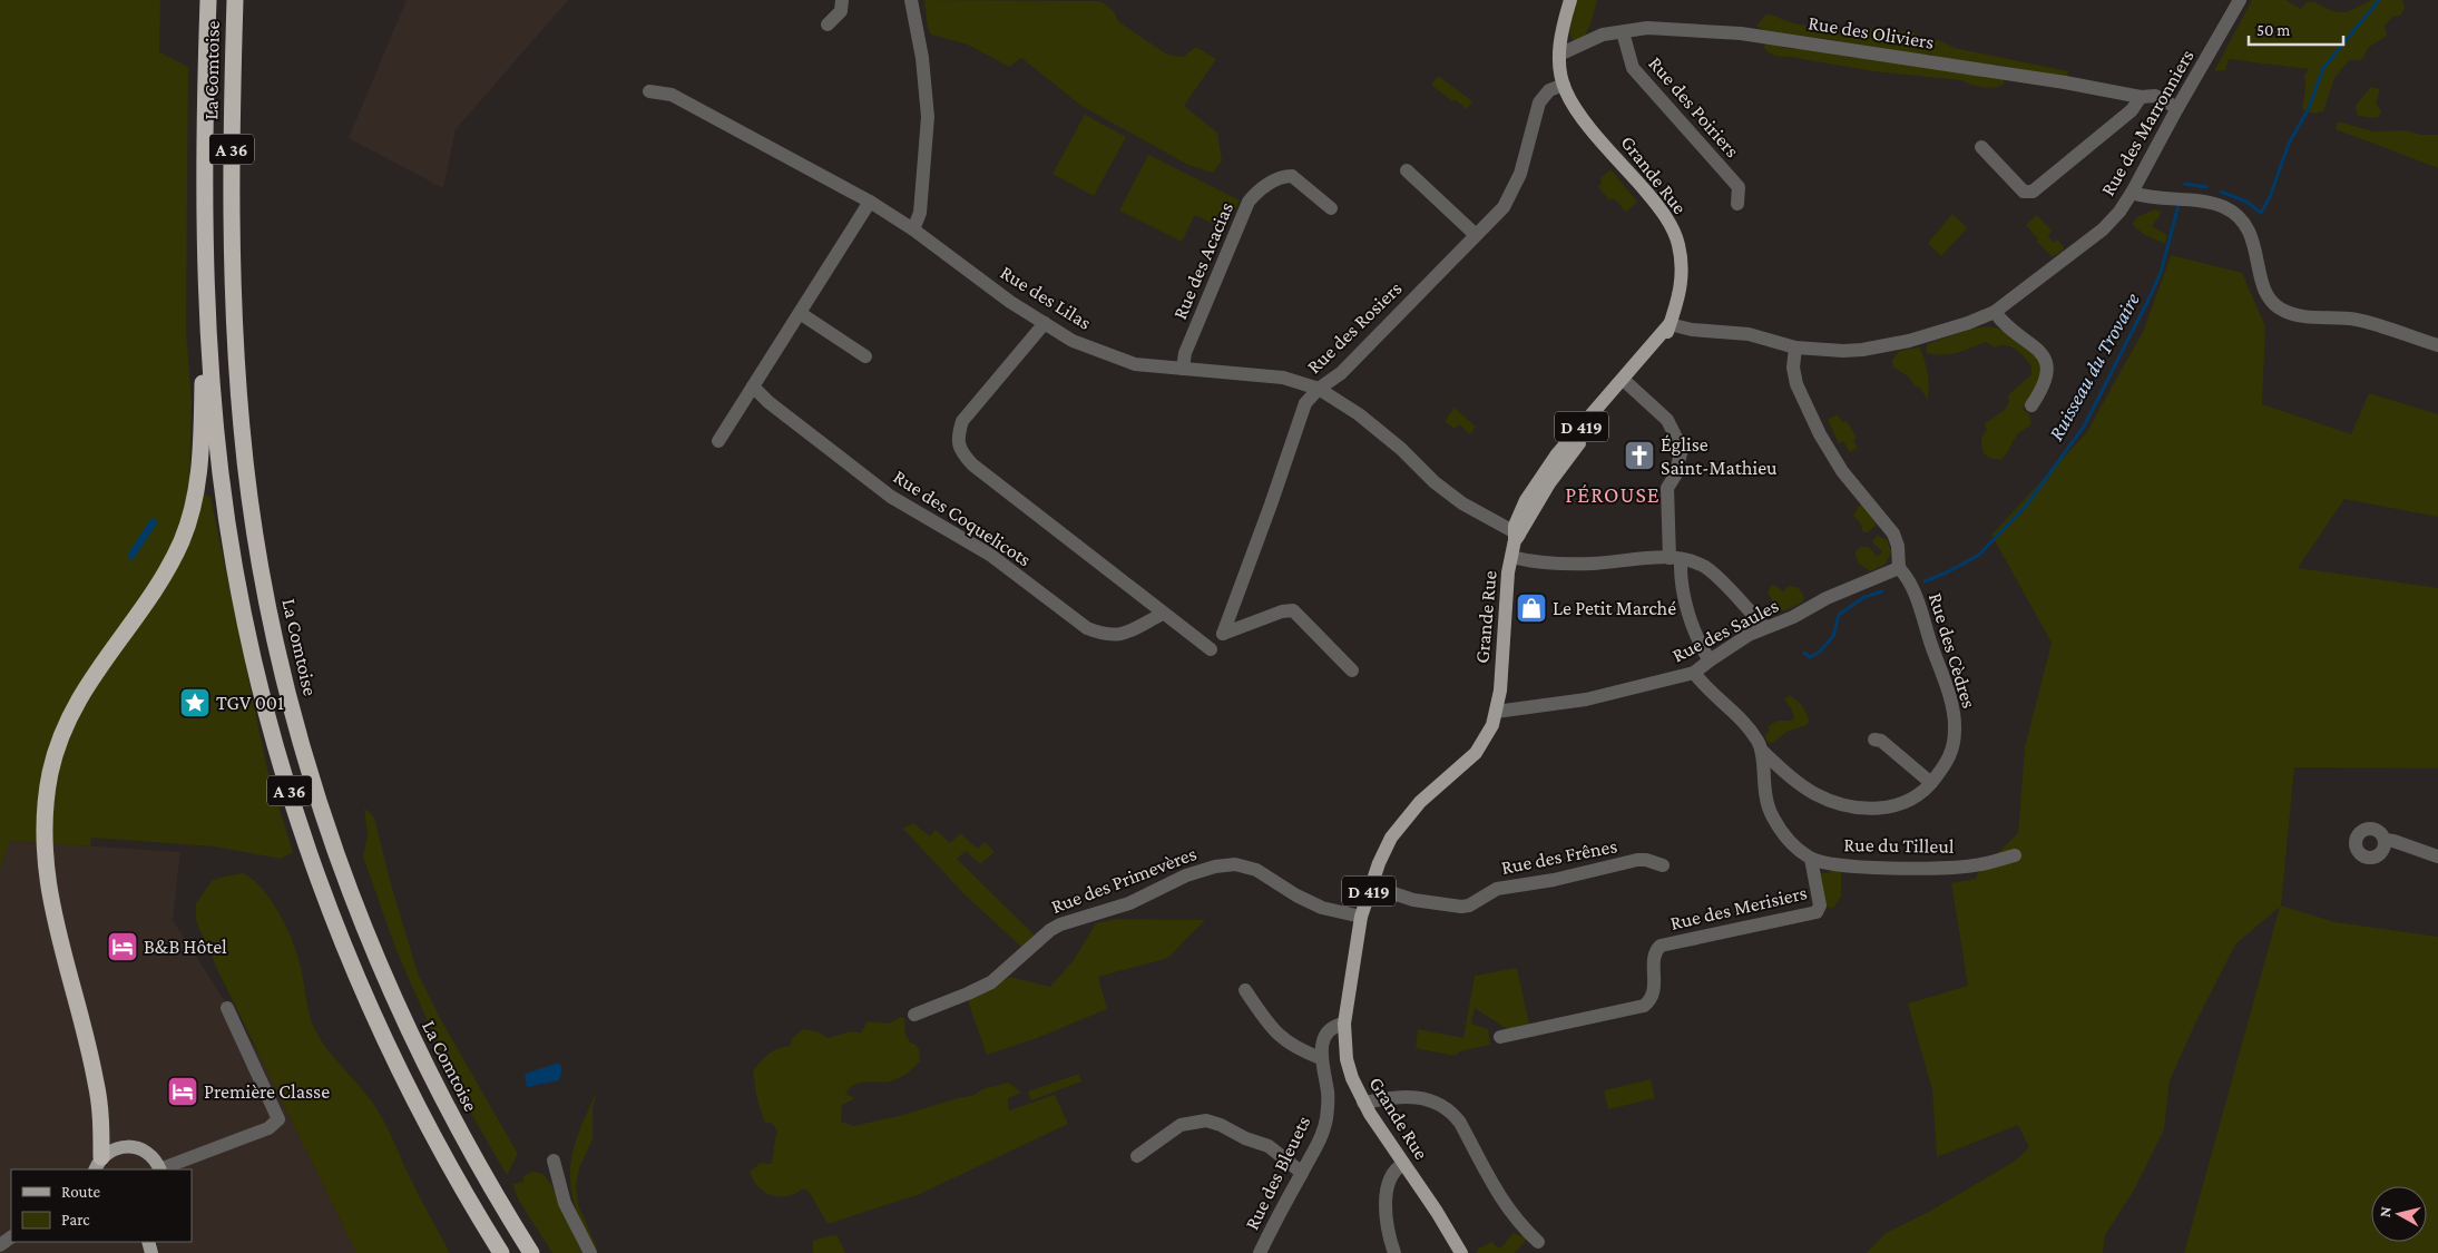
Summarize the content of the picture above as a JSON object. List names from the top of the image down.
{
  "streets": {
    "highway": ["La Comtoise", "A 36"],
    "main road": ["Grande Rue", "D 419"],
    "street": [
      "Rue des Oliviers",
      "Rue des Poiriers",
      "Rue des Marronniers",
      "Rue des Acacias",
      "Rue des Lilas",
      "Rue des Rosiers",
      "Rue des Coquelicots",
      "Rue des Saules",
      "Rue des Cèdres",
      "Rue du Tilleul",
      "Rue des Frênes",
      "Rue des Primevères",
      "Rue des Merisiers",
      "Rue des Bleuets"
    ]
  },
  "crossings": [
    ["Rue des Oliviers", "Rue des Poiriers"],
    ["Rue des Oliviers", "Rue des Marronniers"],
    ["Rue des Oliviers", "Grande Rue"],
    ["Rue des Marronniers", "Grande Rue"],
    ["Grande Rue", "Rue des Lilas"],
    ["Grande Rue", "Rue des Rosiers"],
    ["Grande Rue", "Rue des Saules"],
    ["Grande Rue", "Rue des Frênes"],
    ["Grande Rue", "Rue des Primevères"],
    ["Grande Rue", "Rue des Bleuets"],
    ["Rue des Acacias", "Rue des Lilas"],
    ["Rue des Lilas", "Rue des Rosiers"],
    ["Rue des Saules", "Rue des Cèdres"],
    ["Rue des Cèdres", "Rue du Tilleul"],
    ["Rue du Tilleul", "Rue des Merisiers"]
  ],
  "districts": ["PÉROUSE"],
  "water": ["Ruisseau du Trovaire"],
  "places": {
    "church": ["Église Saint-Mathieu"],
    "shop": ["Le Petit Marché"],
    "place": ["TGV 001"],
    "hotel": ["B&B Hôtel", "Première Classe"]
  },
  "legend": ["Route", "Parc"],
  "scale_bar": "50 m",
  "north": "left"
}
